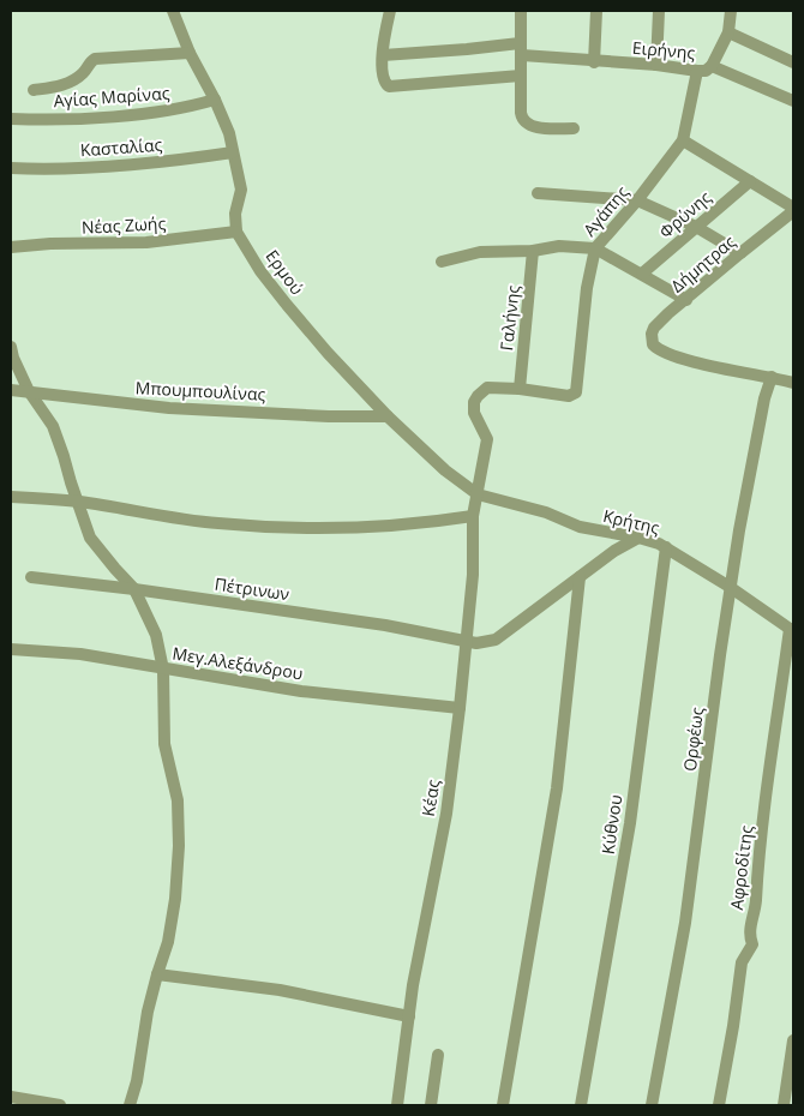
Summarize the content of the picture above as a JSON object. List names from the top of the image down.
{
  "streets": {
    "street": [
      "Ειρήνης",
      "Αγίας Μαρίνας",
      "Κασταλίας",
      "Αγάπης",
      "Φρύνης",
      "Νέας Ζωής",
      "Δήμητρας",
      "Ερμού",
      "Γαλήνης",
      "Μπουμπουλίνας",
      "Κρήτης",
      "Πέτρινων",
      "Μεγ.Αλεξάνδρου",
      "Ορφέως",
      "Κέας",
      "Κύθνου",
      "Αφροδίτης"
    ]
  },
  "crossings": [
    ["Ειρήνης", "Αγάπης"],
    ["Αγάπης", "Γαλήνης"],
    ["Αγάπης", "Κέας"],
    ["Νέας Ζωής", "Ερμού"],
    ["Δήμητρας", "Ορφέως"],
    ["Ερμού", "Μπουμπουλίνας"],
    ["Ερμού", "Κρήτης"],
    ["Ερμού", "Κέας"],
    ["Γαλήνης", "Κέας"],
    ["Κρήτης", "Πέτρινων"],
    ["Κρήτης", "Ορφέως"],
    ["Κρήτης", "Κέας"],
    ["Κρήτης", "Κύθνου"],
    ["Κρήτης", "Αφροδίτης"],
    ["Πέτρινων", "Κέας"],
    ["Μεγ.Αλεξάνδρου", "Κέας"]
  ]
}
